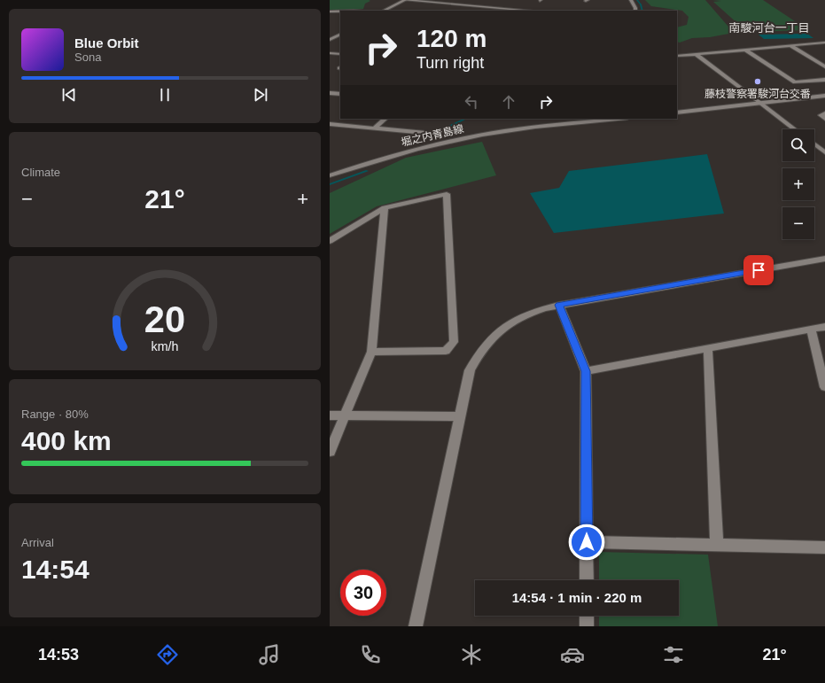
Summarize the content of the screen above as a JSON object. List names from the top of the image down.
{
  "streets": {
    "street": ["堀之内青島線"]
  },
  "districts": ["南駿河台一丁目"],
  "places": ["藤枝警察署駿河台交番"],
  "page": {
    "turn": ["120 m", "Turn right"],
    "song": ["Blue Orbit", "Sona"],
    "map_buttons": ["+", "−"],
    "tile": [
      "Climate",
      ["Range · 80%", "400 km"],
      ["Arrival", "14:54"]
    ],
    "heat": ["−", "21°", "+"],
    "limit": "30",
    "trip": "14:54 · 1 min · 220 m",
    "tabs": ["14:53", "21°"],
    "gauge": ["20", "km/h"]
  }
}
